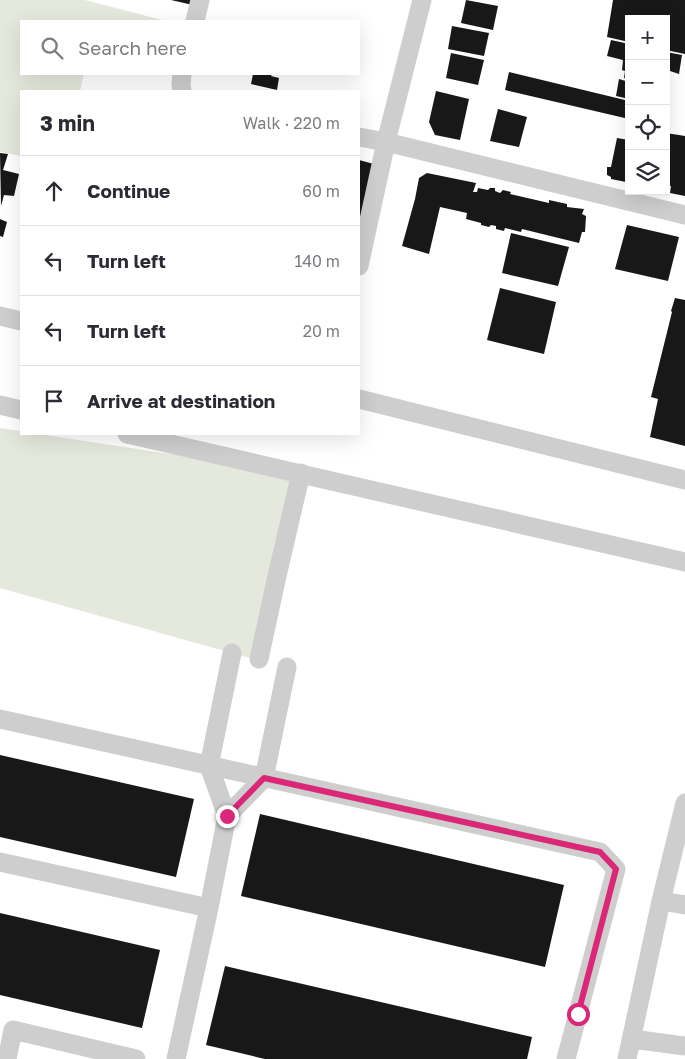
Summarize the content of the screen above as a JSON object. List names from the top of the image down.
{
  "page": {
    "map_buttons": ["+", "−"],
    "search": "Search here",
    "heading": ["3 min", "Walk · 220 m"],
    "list": [
      ["Continue", "60 m"],
      ["Turn left", "140 m"],
      ["Turn left", "20 m"],
      "Arrive at destination"
    ]
  }
}
